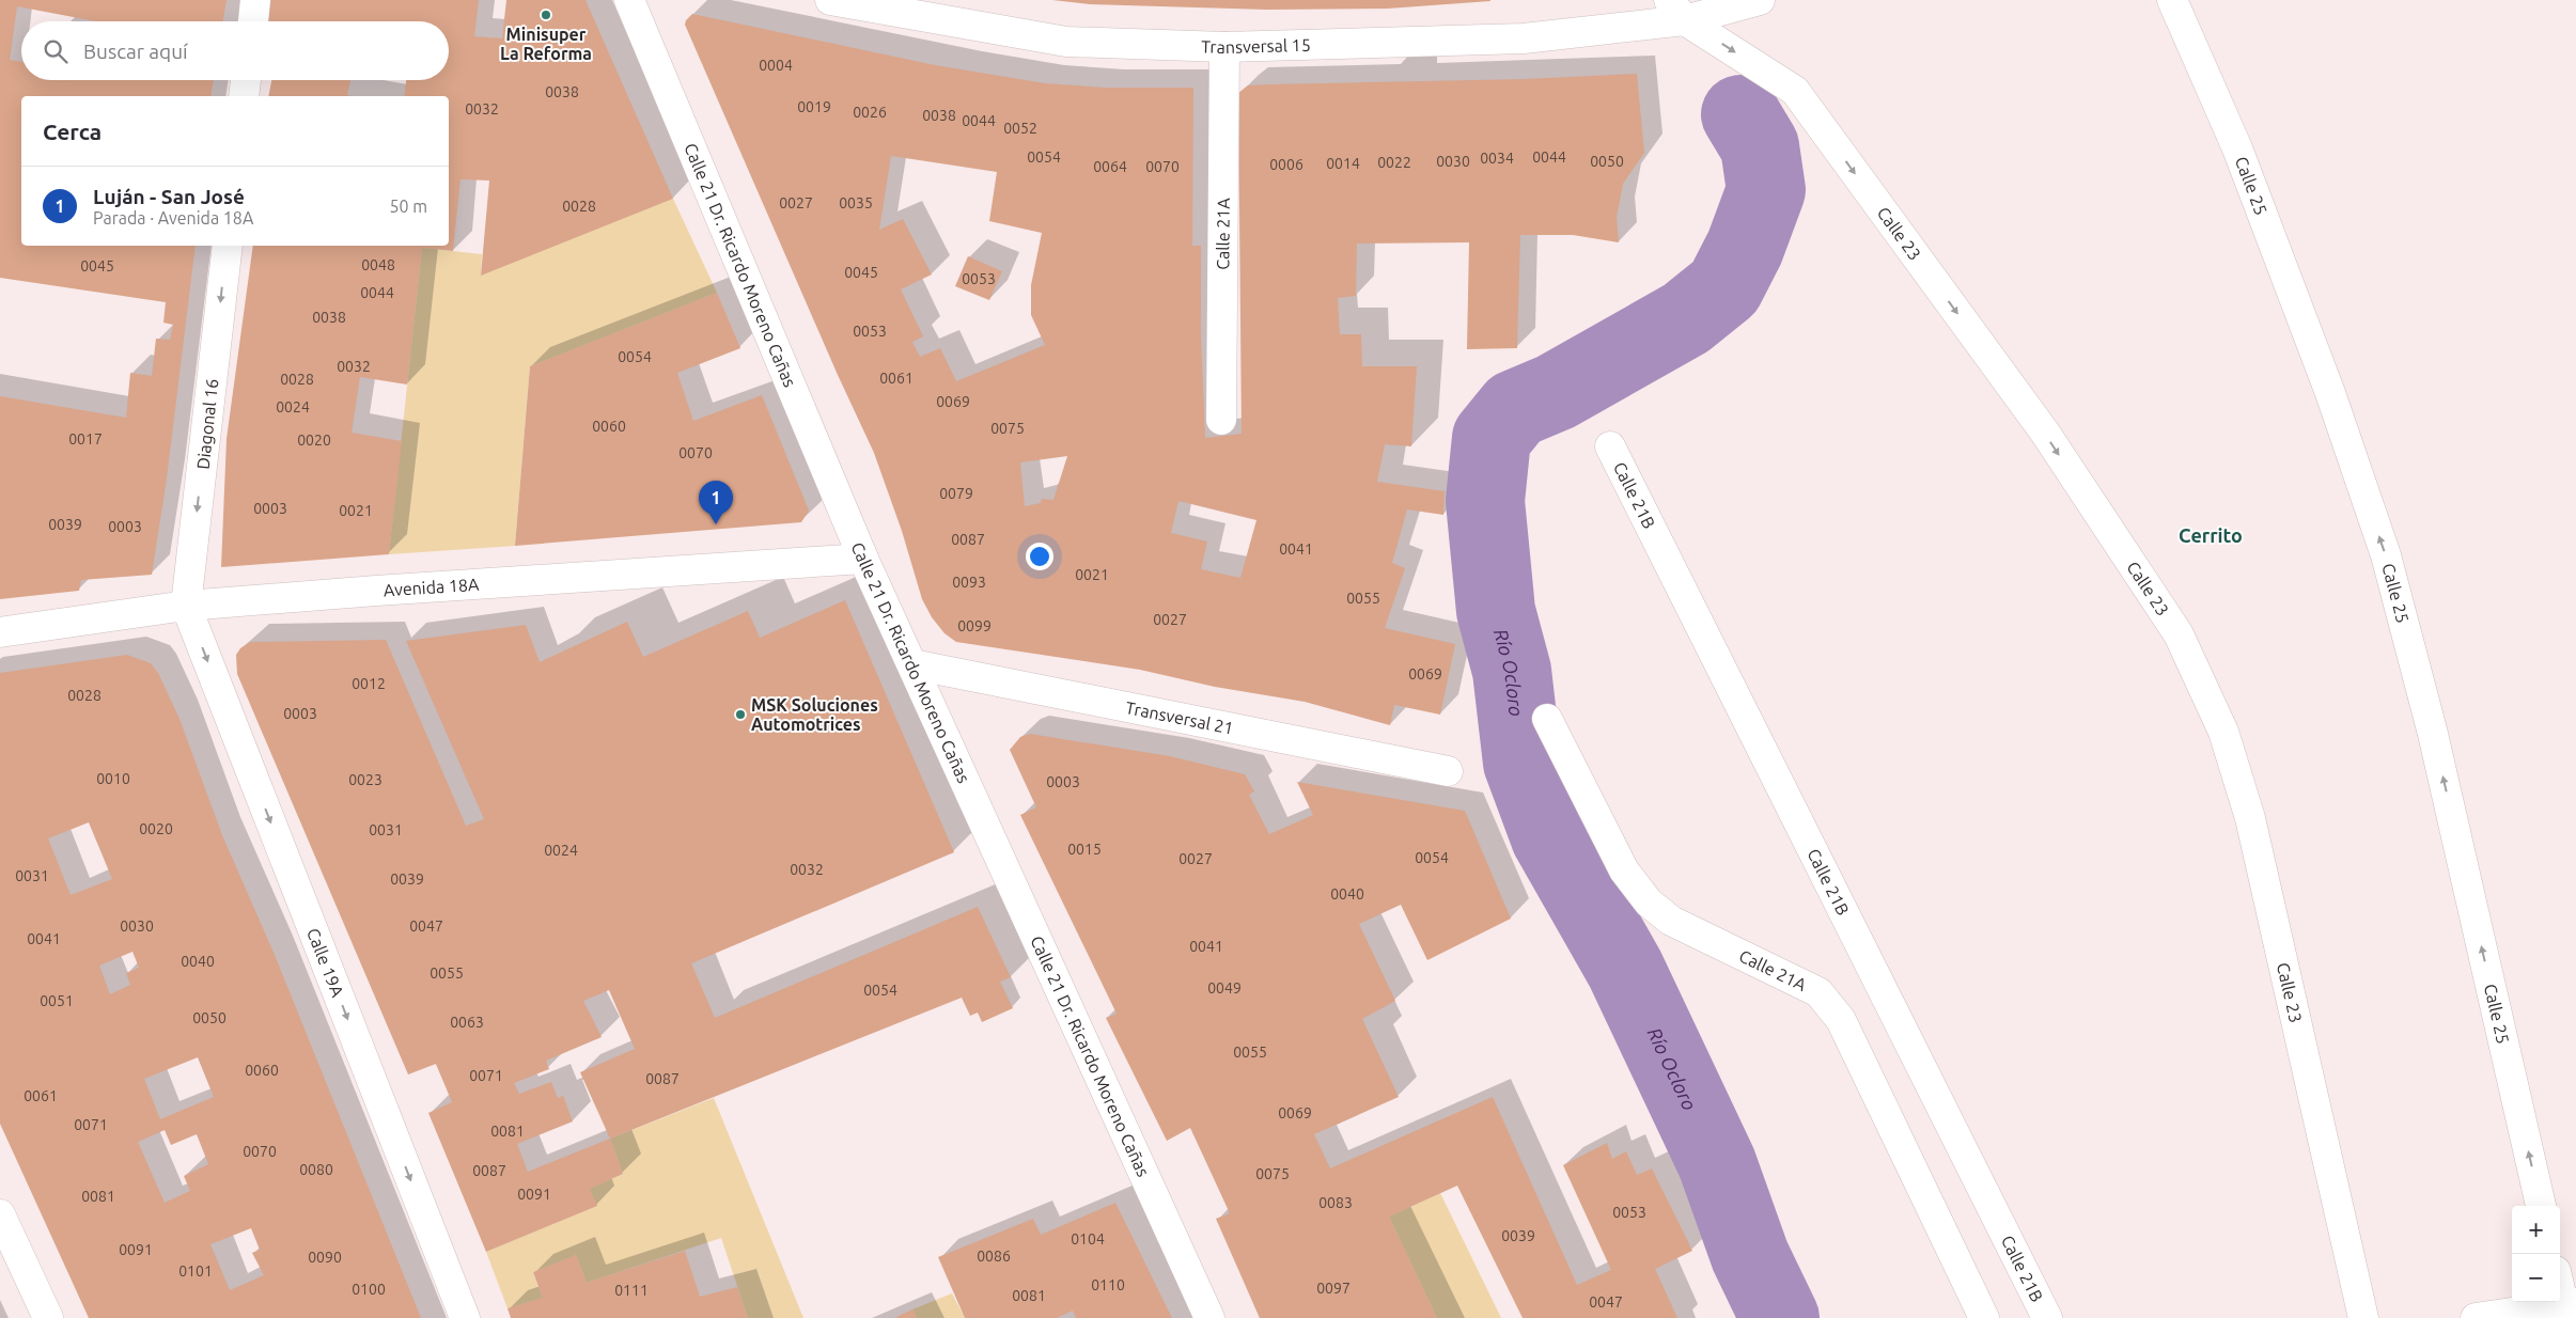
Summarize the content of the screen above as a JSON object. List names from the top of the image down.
{
  "streets": {
    "street": [
      "Transversal 15",
      "Calle 25",
      "Calle 21A",
      "Calle 23",
      "Calle 21 Dr. Ricardo Moreno Cañas",
      "Diagonal 16",
      "Calle 21B",
      "Avenida 18A",
      "Transversal 21",
      "Calle 19A"
    ]
  },
  "crossings": [
    ["Transversal 15", "Calle 21A"],
    ["Transversal 15", "Calle 23"],
    ["Calle 21 Dr. Ricardo Moreno Cañas", "Avenida 18A"],
    ["Calle 21 Dr. Ricardo Moreno Cañas", "Transversal 21"],
    ["Diagonal 16", "Avenida 18A"],
    ["Diagonal 16", "Calle 19A"],
    ["Avenida 18A", "Calle 19A"]
  ],
  "one_way": [
    "Calle 25",
    "Calle 23",
    "Diagonal 16",
    "Calle 19A"
  ],
  "districts": ["Cerrito"],
  "water": ["Río Ocloro"],
  "places": ["Minisuper La Reforma", "MSK Soluciones Automotrices"],
  "house_numbers": [
    "0004",
    "0038",
    "0019",
    "0032",
    "0026",
    "0038",
    "0044",
    "0052",
    "0054",
    "0044",
    "0034",
    "0030",
    "0050",
    "0022",
    "0014",
    "0006",
    "0064",
    "0070",
    "0027",
    "0035",
    "0028",
    "0048",
    "0045",
    "0045",
    "0053",
    "0044",
    "0038",
    "0053",
    "0054",
    "0032",
    "0061",
    "0028",
    "0069",
    "0024",
    "0060",
    "0075",
    "0017",
    "0020",
    "0070",
    "0079",
    "0003",
    "0021",
    "0039",
    "0003",
    "0087",
    "0041",
    "0021",
    "0093",
    "0055",
    "0027",
    "0099",
    "0069",
    "0012",
    "0028",
    "0003",
    "0010",
    "0023",
    "0003",
    "0020",
    "0031",
    "0015",
    "0024",
    "0054",
    "0027",
    "0032",
    "0031",
    "0039",
    "0040",
    "0030",
    "0047",
    "0041",
    "0041",
    "0040",
    "0055",
    "0049",
    "0054",
    "0051",
    "0050",
    "0063",
    "0055",
    "0060",
    "0071",
    "0087",
    "0061",
    "0069",
    "0071",
    "0081",
    "0070",
    "0080",
    "0087",
    "0075",
    "0091",
    "0081",
    "0083",
    "0053",
    "0039",
    "0104",
    "0091",
    "0086",
    "0090",
    "0101",
    "0110",
    "0097",
    "0100",
    "0111",
    "0081",
    "0047"
  ],
  "page": {
    "search": "Buscar aquí",
    "heading": "Cerca",
    "list": [
      {
        "mark": "1",
        "name": "Luján - San José",
        "note": "Parada · Avenida 18A",
        "value": "50 m"
      }
    ],
    "pins": "1",
    "map_buttons": ["+", "−"]
  }
}
